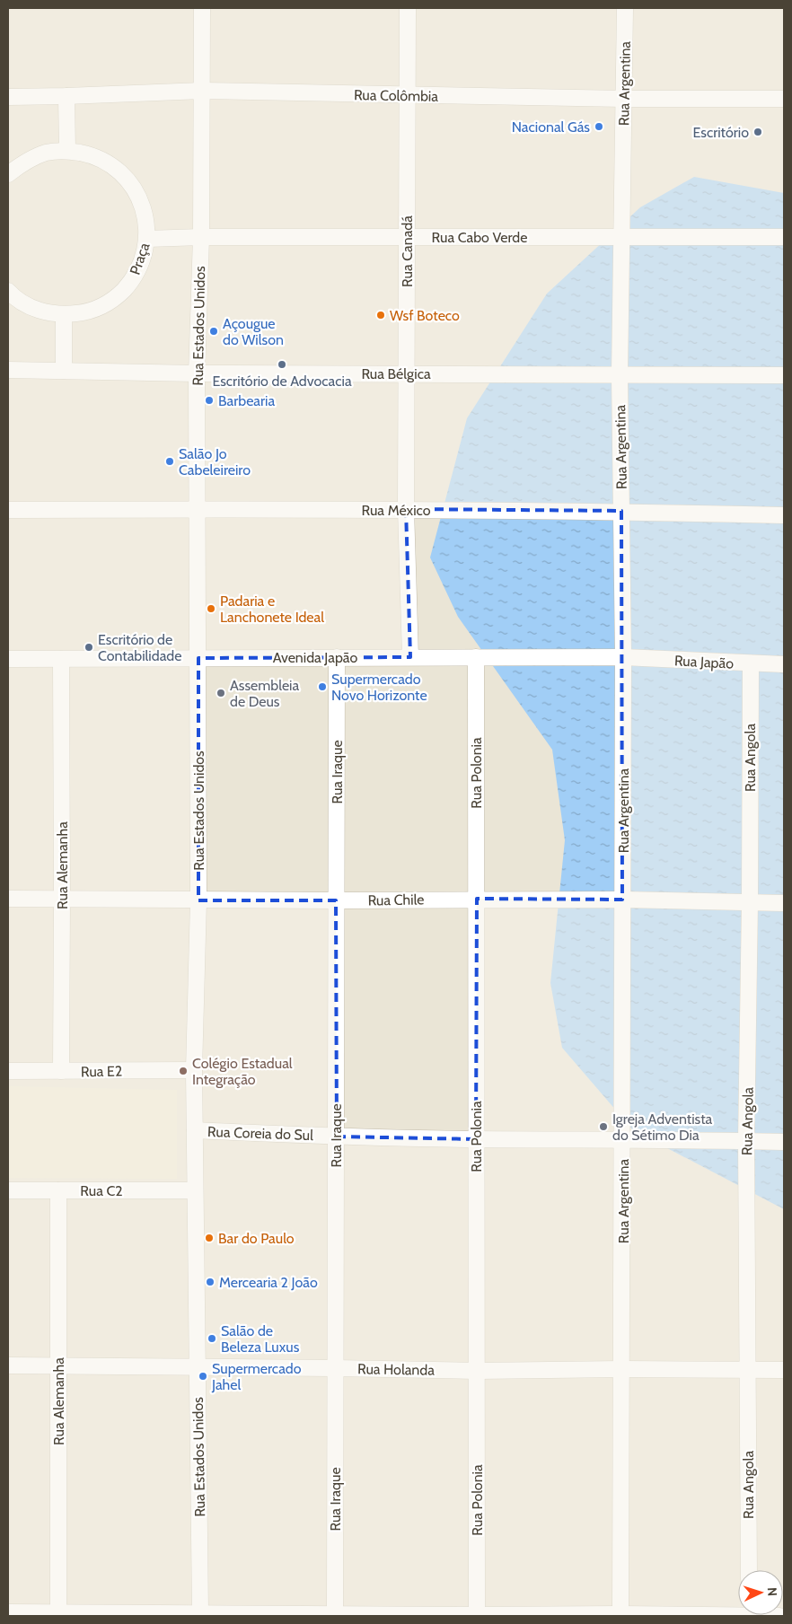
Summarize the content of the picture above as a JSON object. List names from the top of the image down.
{
  "streets": {
    "street": [
      "Rua Argentina",
      "Rua Colômbia",
      "Rua Cabo Verde",
      "Rua Canadá",
      "Praça",
      "Rua Estados Unidos",
      "Rua Bélgica",
      "Rua México",
      "Avenida Japão",
      "Rua Japão",
      "Rua Angola",
      "Rua Iraque",
      "Rua Polonia",
      "Rua Alemanha",
      "Rua Chile",
      "Rua E2",
      "Rua Coreia do Sul",
      "Rua C2",
      "Rua Holanda"
    ]
  },
  "crossings": [
    ["Rua Argentina", "Rua Colômbia"],
    ["Rua Argentina", "Rua Cabo Verde"],
    ["Rua Argentina", "Rua Bélgica"],
    ["Rua Argentina", "Rua México"],
    ["Rua Argentina", "Avenida Japão"],
    ["Rua Argentina", "Rua Japão"],
    ["Rua Argentina", "Rua Chile"],
    ["Rua Argentina", "Rua Coreia do Sul"],
    ["Rua Argentina", "Rua Holanda"],
    ["Rua Colômbia", "Rua Canadá"],
    ["Rua Colômbia", "Rua Estados Unidos"],
    ["Rua Cabo Verde", "Rua Canadá"],
    ["Rua Cabo Verde", "Praça"],
    ["Rua Cabo Verde", "Rua Estados Unidos"],
    ["Rua Canadá", "Rua Bélgica"],
    ["Rua Canadá", "Rua México"],
    ["Rua Canadá", "Avenida Japão"],
    ["Rua Estados Unidos", "Rua Bélgica"],
    ["Rua Estados Unidos", "Rua México"],
    ["Rua Estados Unidos", "Avenida Japão"],
    ["Rua Estados Unidos", "Rua Chile"],
    ["Rua Estados Unidos", "Rua E2"],
    ["Rua Estados Unidos", "Rua Coreia do Sul"],
    ["Rua Estados Unidos", "Rua C2"],
    ["Rua Estados Unidos", "Rua Holanda"],
    ["Avenida Japão", "Rua Japão"],
    ["Avenida Japão", "Rua Iraque"],
    ["Avenida Japão", "Rua Polonia"],
    ["Avenida Japão", "Rua Alemanha"],
    ["Rua Japão", "Rua Angola"],
    ["Rua Angola", "Rua Chile"],
    ["Rua Angola", "Rua Coreia do Sul"],
    ["Rua Angola", "Rua Holanda"],
    ["Rua Iraque", "Rua Chile"],
    ["Rua Iraque", "Rua Coreia do Sul"],
    ["Rua Iraque", "Rua Holanda"],
    ["Rua Polonia", "Rua Chile"],
    ["Rua Polonia", "Rua Coreia do Sul"],
    ["Rua Polonia", "Rua Holanda"],
    ["Rua Alemanha", "Rua Chile"],
    ["Rua Alemanha", "Rua E2"],
    ["Rua Alemanha", "Rua C2"],
    ["Rua Alemanha", "Rua Holanda"]
  ],
  "places": [
    "Nacional Gás",
    "Escritório",
    "Wsf Boteco",
    "Açougue do Wilson",
    "Escritório de Advocacia",
    "Barbearia",
    "Salão Jo Cabeleireiro",
    "Padaria e Lanchonete Ideal",
    "Escritório de Contabilidade",
    "Supermercado Novo Horizonte",
    "Assembleia de Deus",
    "Colégio Estadual Integração",
    "Igreja Adventista do Sétimo Dia",
    "Bar do Paulo",
    "Mercearia 2 João",
    "Salão de Beleza Luxus",
    "Supermercado Jahel"
  ],
  "north": "right"
}
